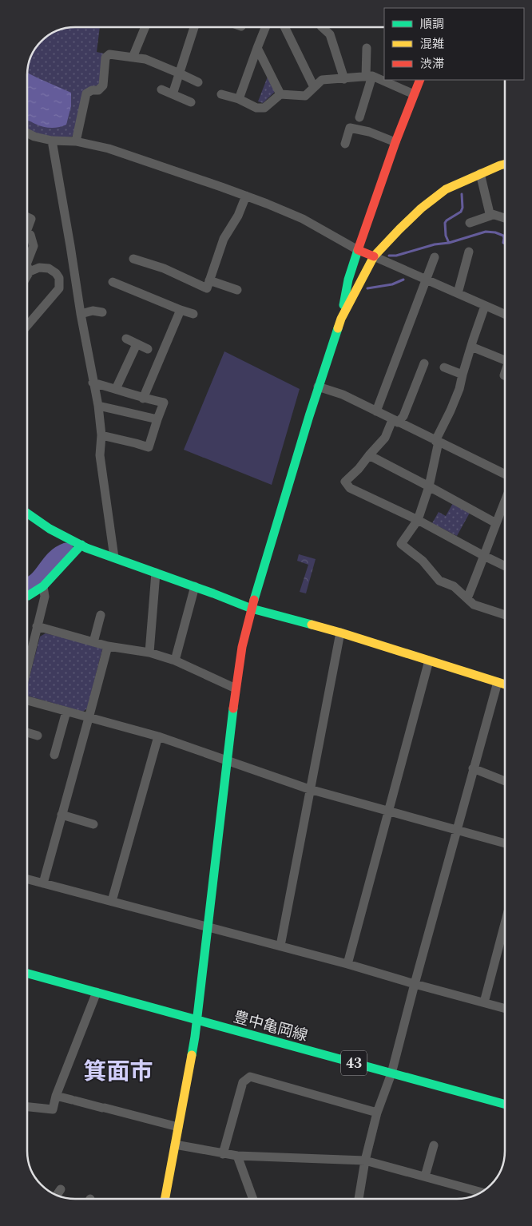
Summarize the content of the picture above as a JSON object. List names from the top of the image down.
{
  "streets": {
    "street": ["豊中亀岡線", "43"]
  },
  "districts": ["箕面市"],
  "legend": ["順調", "混雑", "渋滞"]
}
